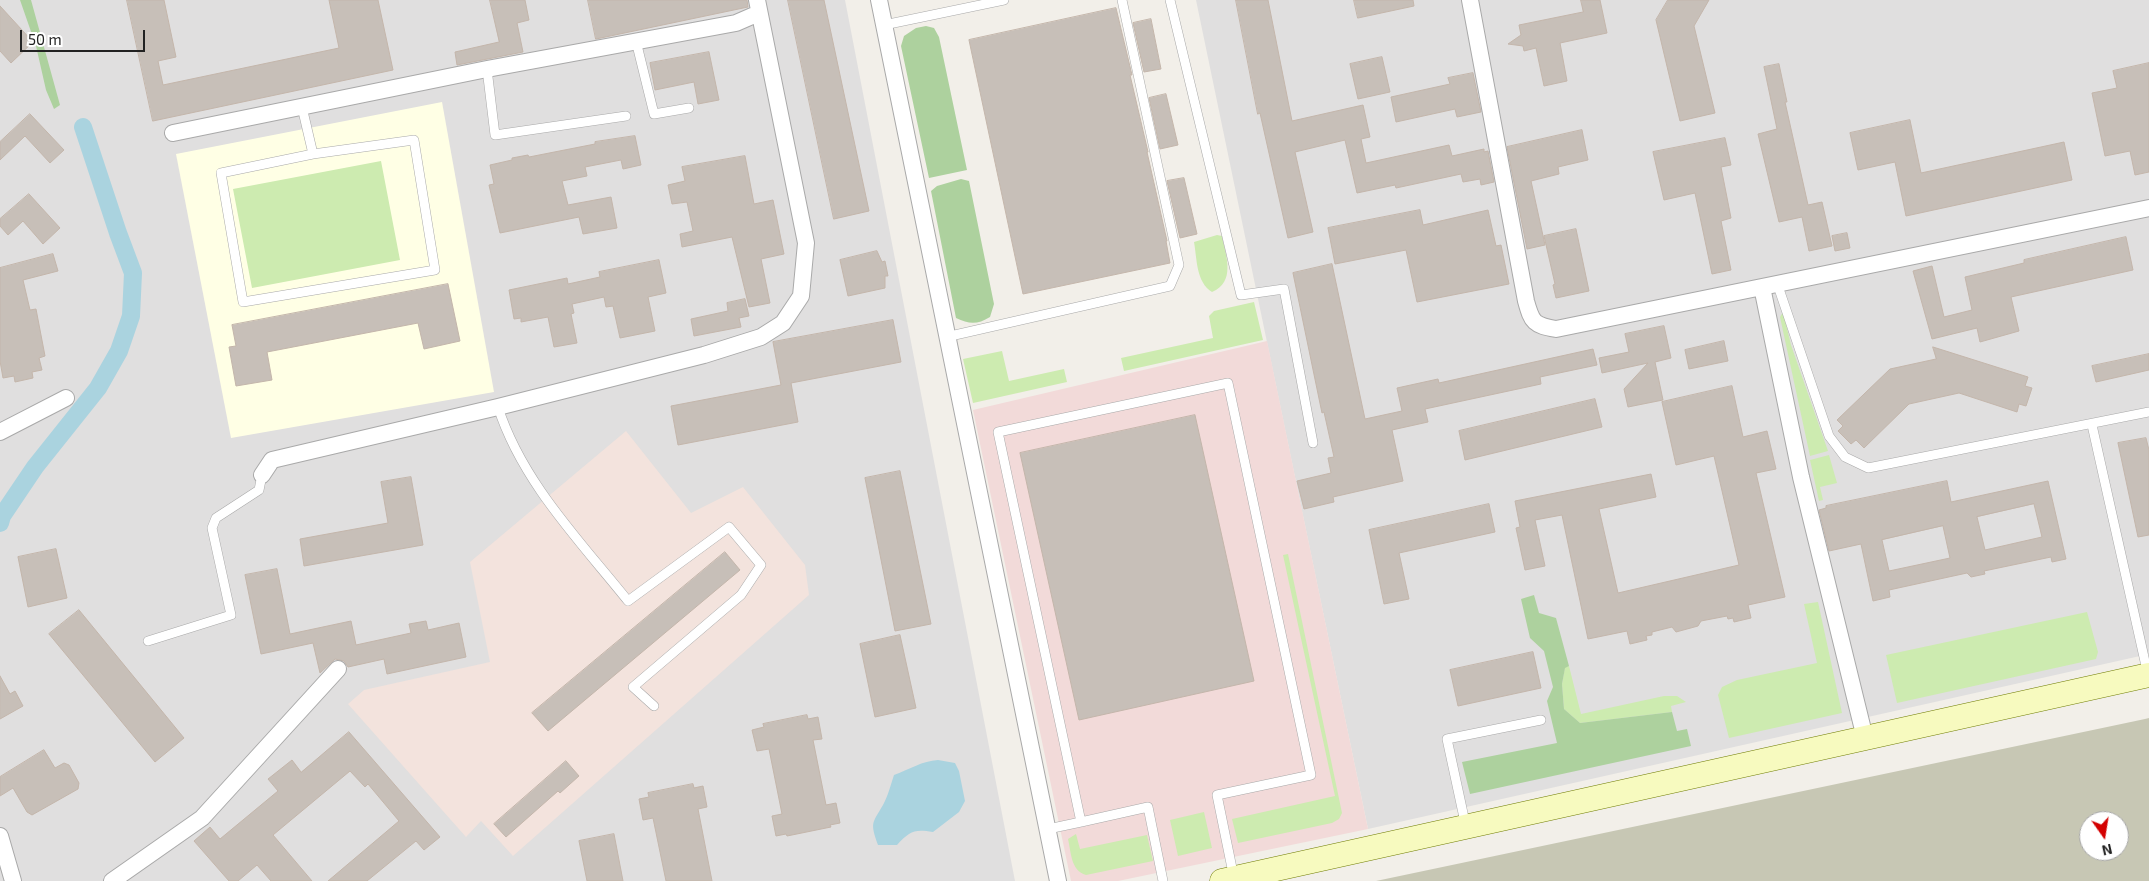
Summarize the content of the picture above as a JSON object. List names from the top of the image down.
{
  "scale_bar": "50 m",
  "north": "bottom"
}
